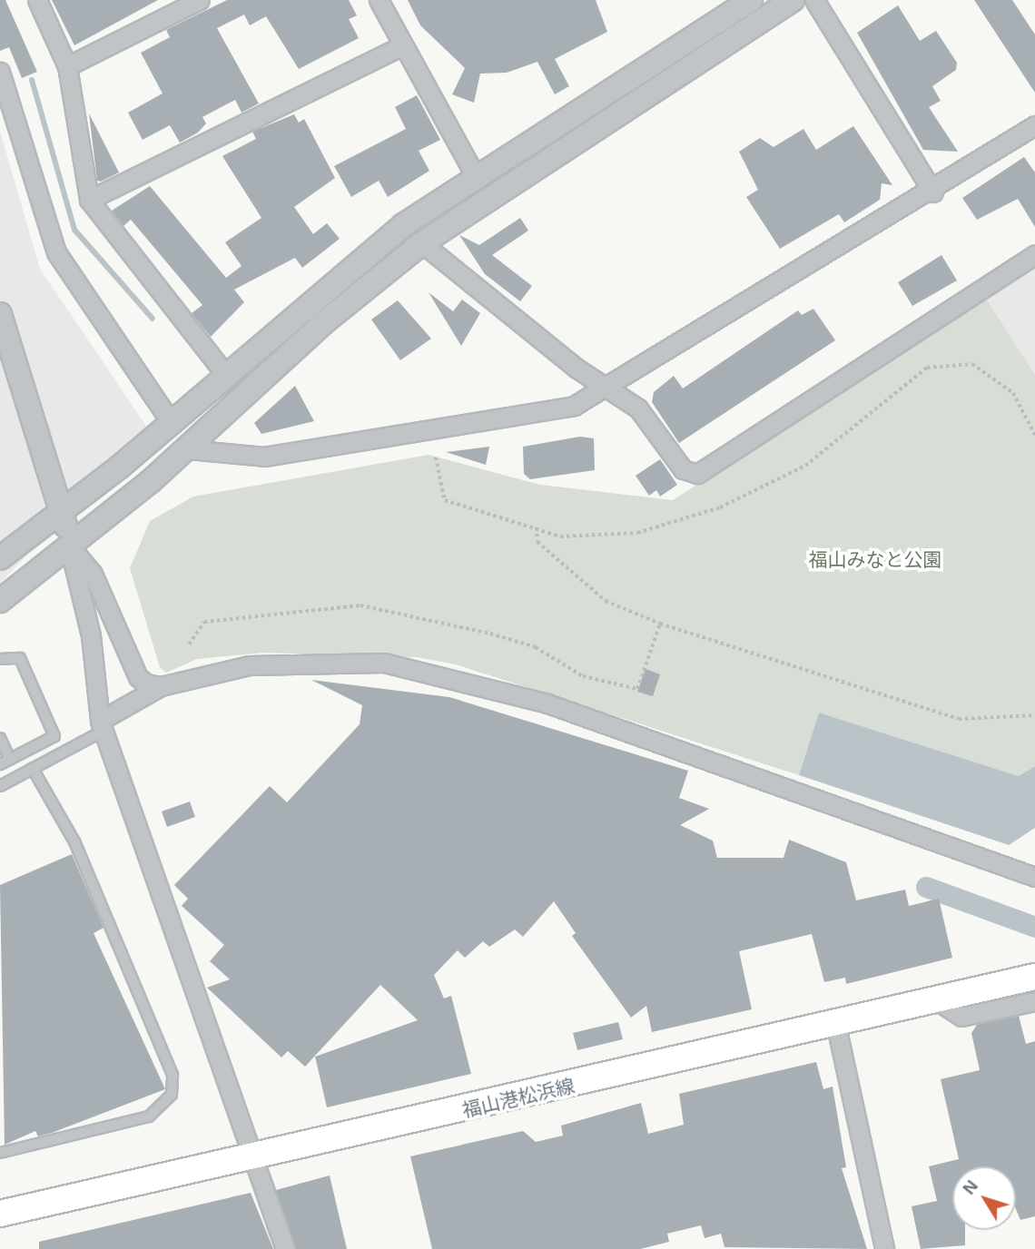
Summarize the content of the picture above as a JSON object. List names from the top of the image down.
{
  "streets": {
    "main road": ["福山港松浜線"]
  },
  "parks": ["福山みなと公園"],
  "north": "top left"
}
